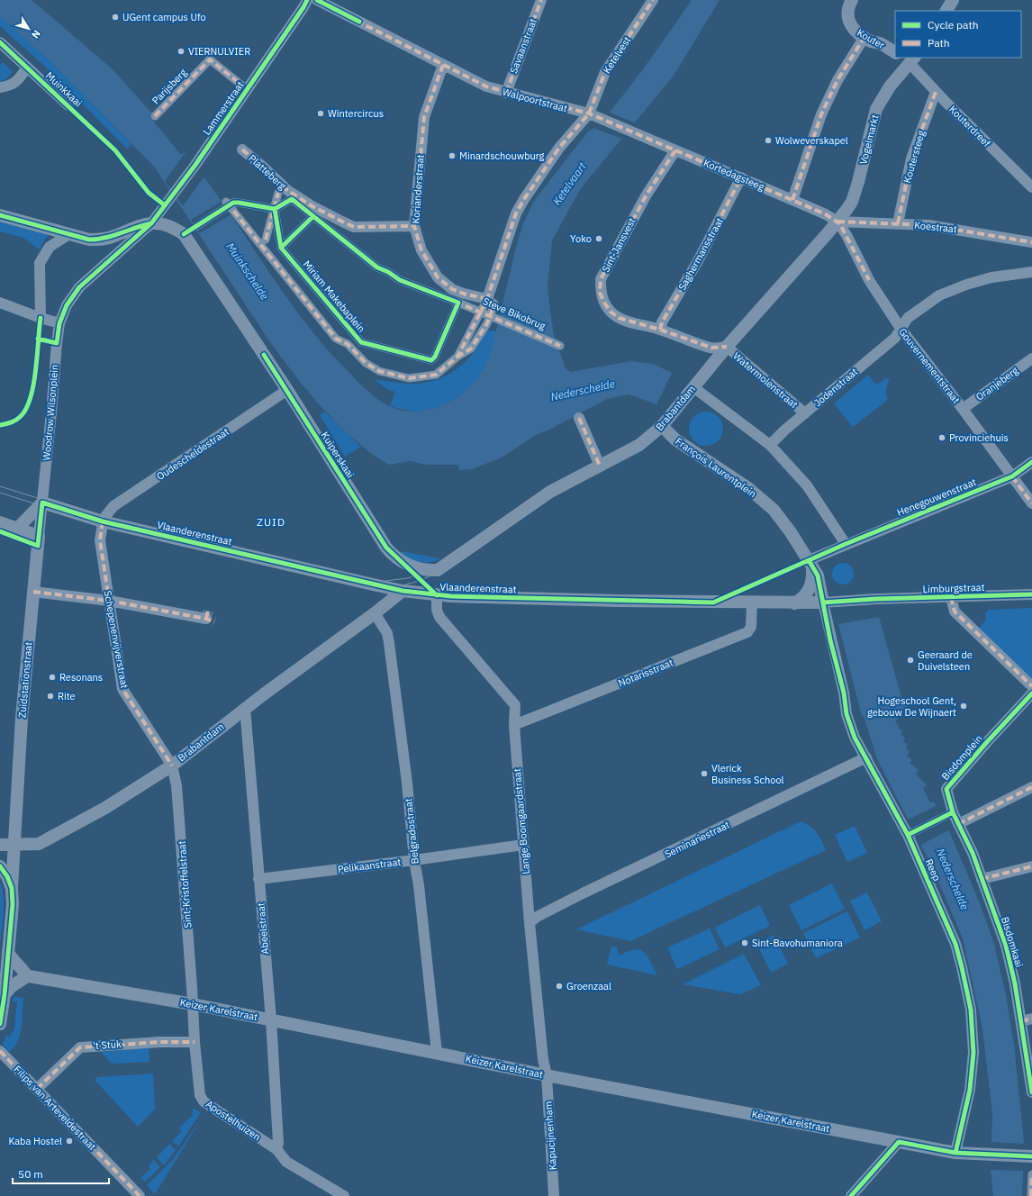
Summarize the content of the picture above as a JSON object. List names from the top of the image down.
{
  "streets": {
    "street": [
      "Kouter",
      "Savaanstraat",
      "Ketelvest",
      "Parijsberg",
      "Muinkkaai",
      "Walpoortstraat",
      "Lammerstraat",
      "Kouterdreef",
      "Vogelmarkt",
      "Koutersteeg",
      "Platteberg",
      "Kortedagsteeg",
      "Korianderstraat",
      "Koestraat",
      "Sint-Jansvest",
      "Saghermansstraat",
      "Miriam Makebaplein",
      "Steve Bikobrug",
      "Gouvernementstraat",
      "Watermolenstraat",
      "Oranjeberg",
      "Jodenstraat",
      "Brabantdam",
      "Woodrow Wilsonplein",
      "Oudescheldestraat",
      "Kuiperskaai",
      "François Laurentplein",
      "Henegouwenstraat",
      "Vlaanderenstraat",
      "Limburgstraat",
      "Schepenenvijverstraat",
      "Notarisstraat",
      "Zuidstationstraat",
      "Bisdomplein",
      "Lange Boomgaardstraat",
      "Belgradostraat",
      "Seminariestraat",
      "Pelikaanstraat",
      "Reep",
      "Sint-Kristoffelstraat",
      "Abeelstraat",
      "Bisdomkaai",
      "Keizer Karelstraat",
      "'t Stuk",
      "Filips van Arteveldestraat",
      "Apostelhuizen",
      "Kapucijnenham"
    ]
  },
  "crossings": [
    ["Savaanstraat", "Walpoortstraat"],
    ["Ketelvest", "Walpoortstraat"],
    ["Ketelvest", "Korianderstraat"],
    ["Parijsberg", "Lammerstraat"],
    ["Walpoortstraat", "Kortedagsteeg"],
    ["Walpoortstraat", "Korianderstraat"],
    ["Lammerstraat", "Woodrow Wilsonplein"],
    ["Lammerstraat", "Kuiperskaai"],
    ["Kouterdreef", "Vogelmarkt"],
    ["Kouterdreef", "Koutersteeg"],
    ["Vogelmarkt", "Kortedagsteeg"],
    ["Vogelmarkt", "Koestraat"],
    ["Vogelmarkt", "Gouvernementstraat"],
    ["Vogelmarkt", "Brabantdam"],
    ["Koutersteeg", "Koestraat"],
    ["Platteberg", "Korianderstraat"],
    ["Kortedagsteeg", "Koestraat"],
    ["Kortedagsteeg", "Sint-Jansvest"],
    ["Kortedagsteeg", "Saghermansstraat"],
    ["Kortedagsteeg", "Gouvernementstraat"],
    ["Kortedagsteeg", "Brabantdam"],
    ["Koestraat", "Gouvernementstraat"],
    ["Koestraat", "Brabantdam"],
    ["Sint-Jansvest", "Saghermansstraat"],
    ["Sint-Jansvest", "Watermolenstraat"],
    ["Sint-Jansvest", "Brabantdam"],
    ["Miriam Makebaplein", "Steve Bikobrug"],
    ["Gouvernementstraat", "Oranjeberg"],
    ["Gouvernementstraat", "Jodenstraat"],
    ["Gouvernementstraat", "Brabantdam"],
    ["Gouvernementstraat", "Henegouwenstraat"],
    ["Watermolenstraat", "Jodenstraat"],
    ["Watermolenstraat", "Brabantdam"],
    ["Brabantdam", "Kuiperskaai"],
    ["Brabantdam", "François Laurentplein"],
    ["Brabantdam", "Vlaanderenstraat"],
    ["Brabantdam", "Schepenenvijverstraat"],
    ["Brabantdam", "Zuidstationstraat"],
    ["Brabantdam", "Belgradostraat"],
    ["Brabantdam", "Sint-Kristoffelstraat"],
    ["Brabantdam", "Abeelstraat"],
    ["Woodrow Wilsonplein", "Kuiperskaai"],
    ["Woodrow Wilsonplein", "Vlaanderenstraat"],
    ["Woodrow Wilsonplein", "Zuidstationstraat"],
    ["Oudescheldestraat", "Kuiperskaai"],
    ["Oudescheldestraat", "Vlaanderenstraat"],
    ["Oudescheldestraat", "Schepenenvijverstraat"],
    ["François Laurentplein", "Henegouwenstraat"],
    ["François Laurentplein", "Vlaanderenstraat"],
    ["François Laurentplein", "Limburgstraat"],
    ["François Laurentplein", "Reep"],
    ["Vlaanderenstraat", "Limburgstraat"],
    ["Vlaanderenstraat", "Schepenenvijverstraat"],
    ["Vlaanderenstraat", "Notarisstraat"],
    ["Vlaanderenstraat", "Zuidstationstraat"],
    ["Vlaanderenstraat", "Lange Boomgaardstraat"],
    ["Vlaanderenstraat", "Reep"],
    ["Limburgstraat", "Reep"],
    ["Schepenenvijverstraat", "Sint-Kristoffelstraat"],
    ["Notarisstraat", "Lange Boomgaardstraat"],
    ["Bisdomplein", "Bisdomkaai"],
    ["Lange Boomgaardstraat", "Seminariestraat"],
    ["Lange Boomgaardstraat", "Pelikaanstraat"],
    ["Lange Boomgaardstraat", "Keizer Karelstraat"],
    ["Lange Boomgaardstraat", "Kapucijnenham"],
    ["Belgradostraat", "Pelikaanstraat"],
    ["Belgradostraat", "Keizer Karelstraat"],
    ["Seminariestraat", "Reep"],
    ["Pelikaanstraat", "Abeelstraat"],
    ["Reep", "Keizer Karelstraat"],
    ["Sint-Kristoffelstraat", "Keizer Karelstraat"],
    ["Sint-Kristoffelstraat", "Apostelhuizen"],
    ["Abeelstraat", "Keizer Karelstraat"],
    ["Abeelstraat", "Apostelhuizen"],
    ["Keizer Karelstraat", "Apostelhuizen"],
    ["Keizer Karelstraat", "Kapucijnenham"],
    ["'t Stuk", "Filips van Arteveldestraat"],
    ["'t Stuk", "Apostelhuizen"]
  ],
  "districts": ["ZUID"],
  "water": ["Ketelvaart", "Muinkschelde", "Nederschelde"],
  "places": [
    "UGent campus Ufo",
    "VIERNULVIER",
    "Wintercircus",
    "Wolweverskapel",
    "Minardschouwburg",
    "Yoko",
    "Provinciehuis",
    "Geeraard de Duivelsteen",
    "Resonans",
    "Rite",
    "Hogeschool Gent, gebouw De Wijnaert",
    "Vlerick Business School",
    "Sint-Bavohumaniora",
    "Groenzaal",
    "Kaba Hostel"
  ],
  "legend": ["Cycle path", "Path"],
  "scale_bar": "50 m",
  "north": "bottom right"
}
